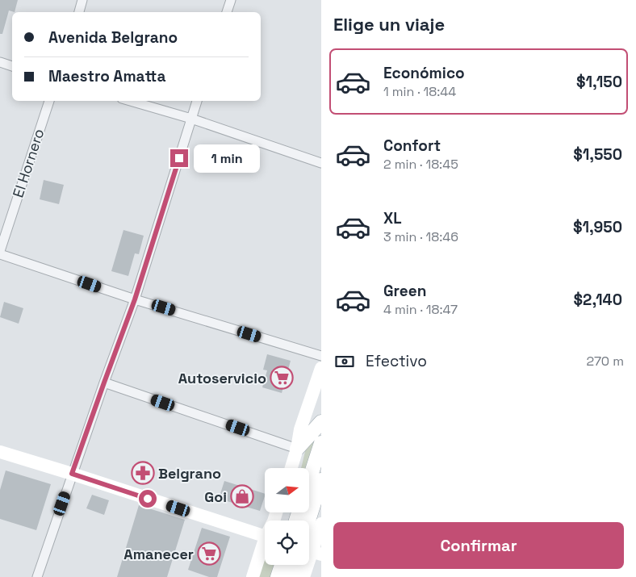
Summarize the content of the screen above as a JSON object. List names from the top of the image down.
{
  "streets": {
    "street": ["El Hornero"]
  },
  "places": {
    "supermarket": ["Autoservicio", "Amanecer"],
    "pharmacy": ["Belgrano"],
    "shop": ["Goi"]
  },
  "north": "right",
  "page": {
    "heading": "Elige un viaje",
    "banner": ["Avenida Belgrano", "Maestro Amatta"],
    "list": [
      {
        "name": "Económico",
        "note": "1 min · 18:44",
        "value": "$1,150"
      },
      {
        "name": "Confort",
        "note": "2 min · 18:45",
        "value": "$1,550"
      },
      {
        "name": "XL",
        "note": "3 min · 18:46",
        "value": "$1,950"
      },
      {
        "name": "Green",
        "note": "4 min · 18:47",
        "value": "$2,140"
      }
    ],
    "bubble": "1 min",
    "pay": ["Efectivo", "270 m"],
    "buttons": "Confirmar"
  }
}
